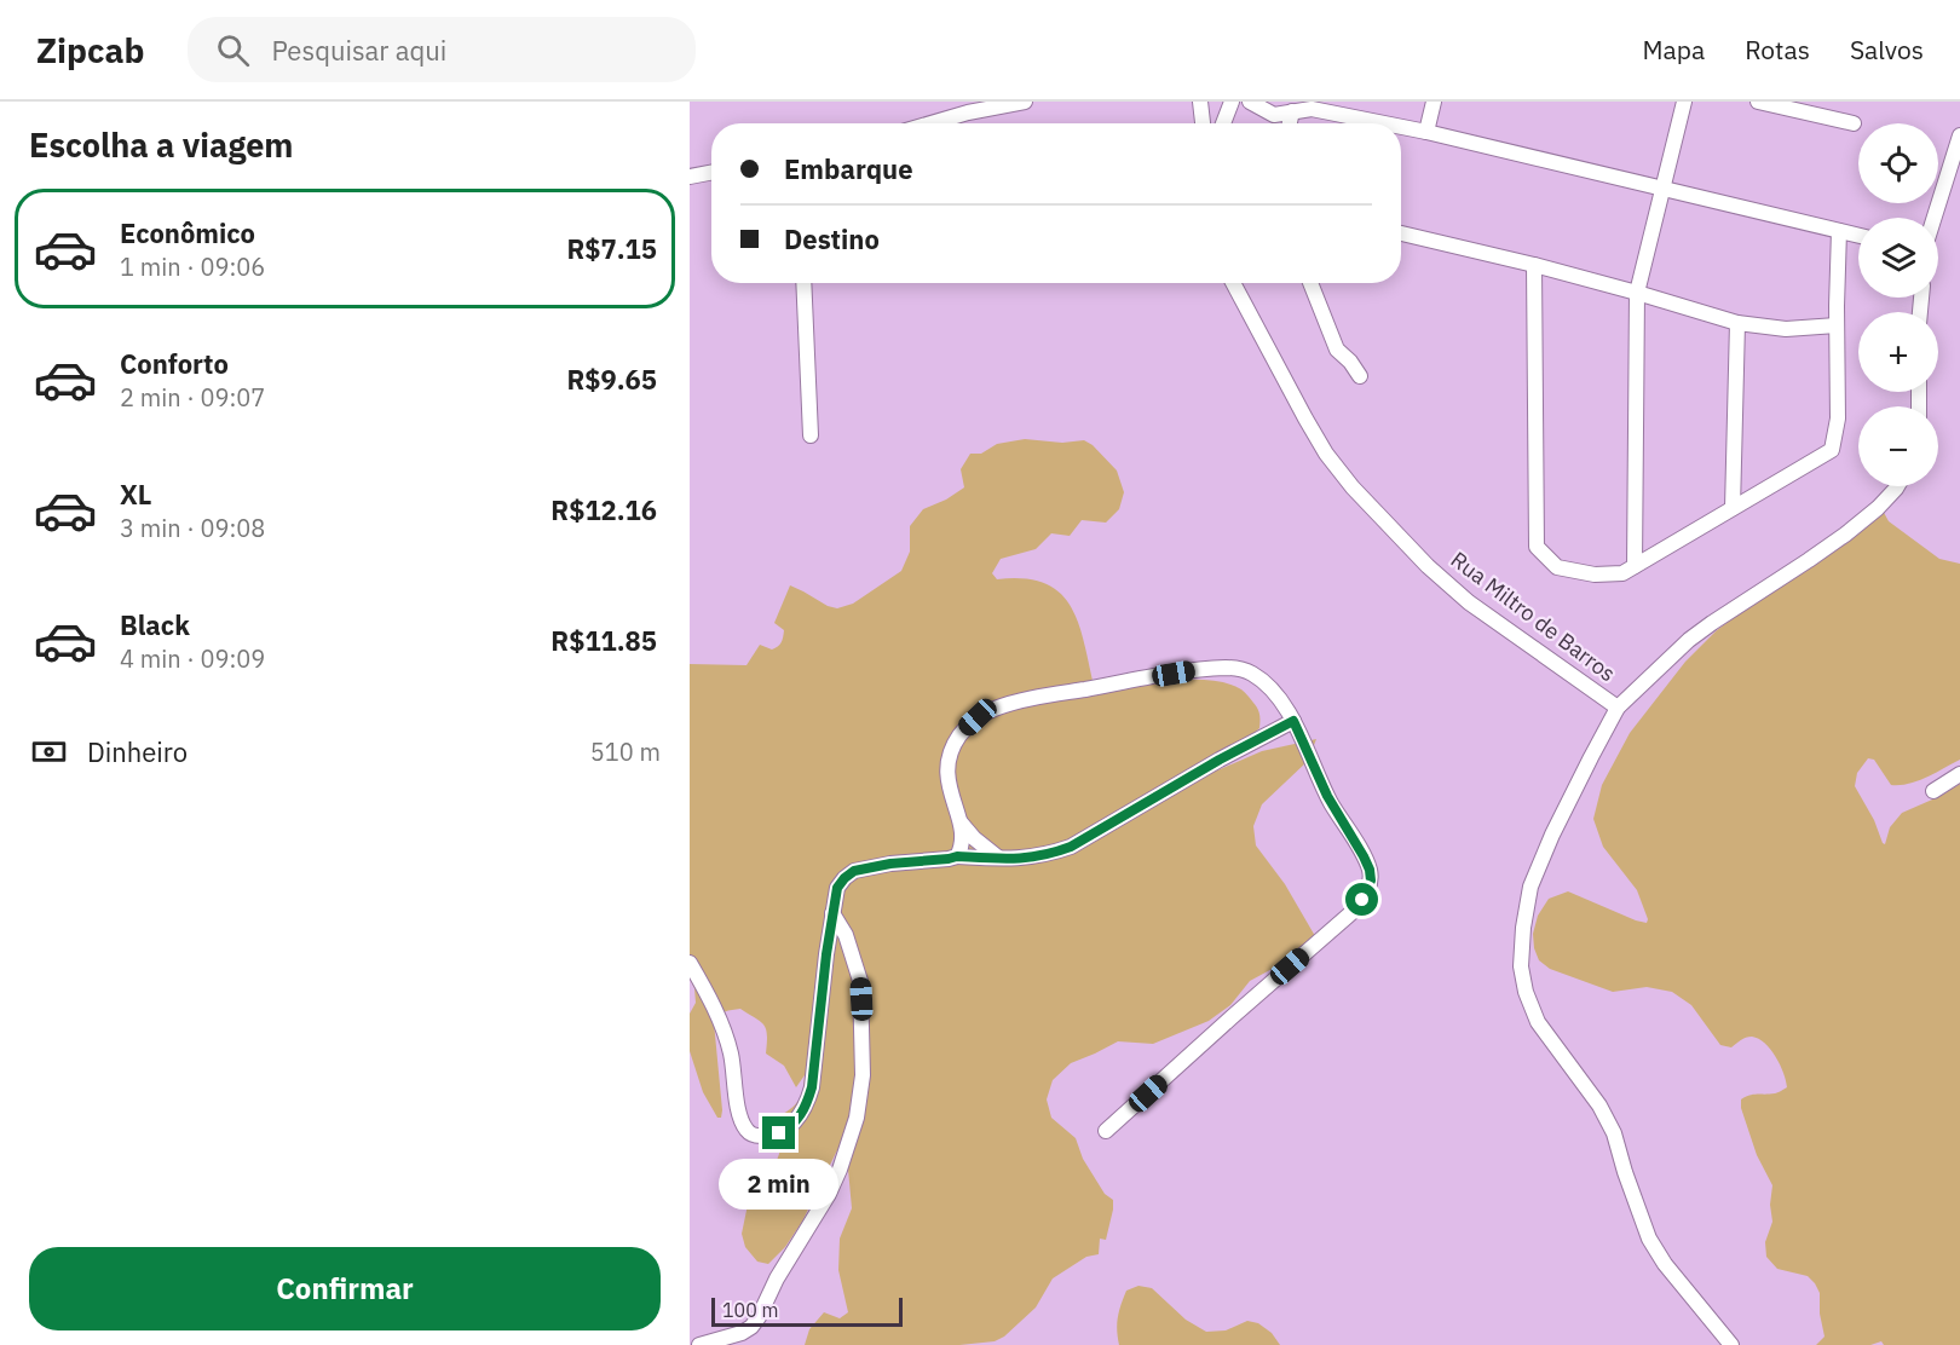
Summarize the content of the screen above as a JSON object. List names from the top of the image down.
{
  "streets": {
    "street": ["Rua Miltro de Barros"]
  },
  "scale_bar": "100 m",
  "page": {
    "header": "Zipcab",
    "search": "Pesquisar aqui",
    "nav": ["Mapa", "Rotas", "Salvos"],
    "heading": "Escolha a viagem",
    "map_buttons": ["+", "−"],
    "banner": ["Embarque", "Destino"],
    "list": [
      {
        "name": "Econômico",
        "note": "1 min · 09:06",
        "value": "R$7.15"
      },
      {
        "name": "Conforto",
        "note": "2 min · 09:07",
        "value": "R$9.65"
      },
      {
        "name": "XL",
        "note": "3 min · 09:08",
        "value": "R$12.16"
      },
      {
        "name": "Black",
        "note": "4 min · 09:09",
        "value": "R$11.85"
      }
    ],
    "pay": ["Dinheiro", "510 m"],
    "bubble": "2 min",
    "buttons": "Confirmar",
    "scale": "100 m"
  }
}
